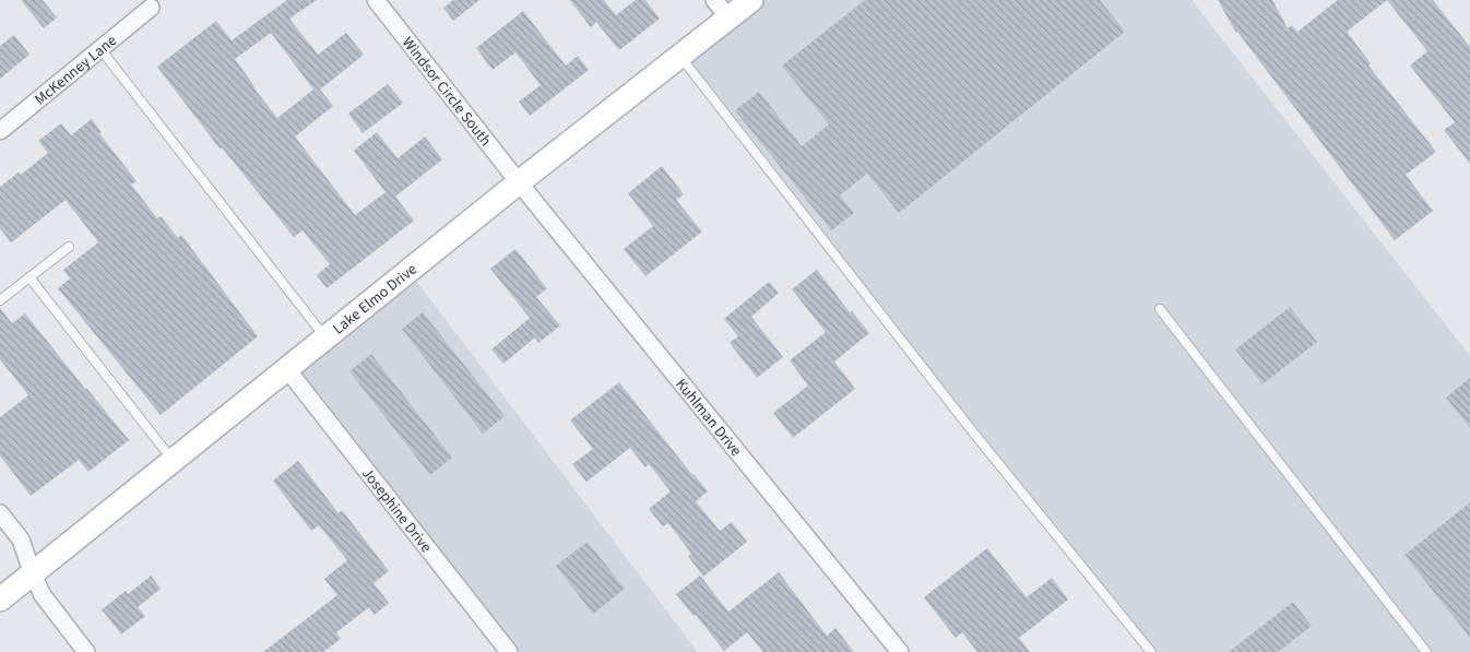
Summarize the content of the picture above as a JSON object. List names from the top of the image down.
{
  "streets": {
    "main road": ["Lake Elmo Drive"],
    "street": [
      "McKenney Lane",
      "Windsor Circle South",
      "Kuhlman Drive",
      "Josephine Drive"
    ]
  },
  "crossings": [
    ["Windsor Circle South", "Lake Elmo Drive"],
    ["Windsor Circle South", "Kuhlman Drive"],
    ["Lake Elmo Drive", "Kuhlman Drive"],
    ["Lake Elmo Drive", "Josephine Drive"]
  ]
}
